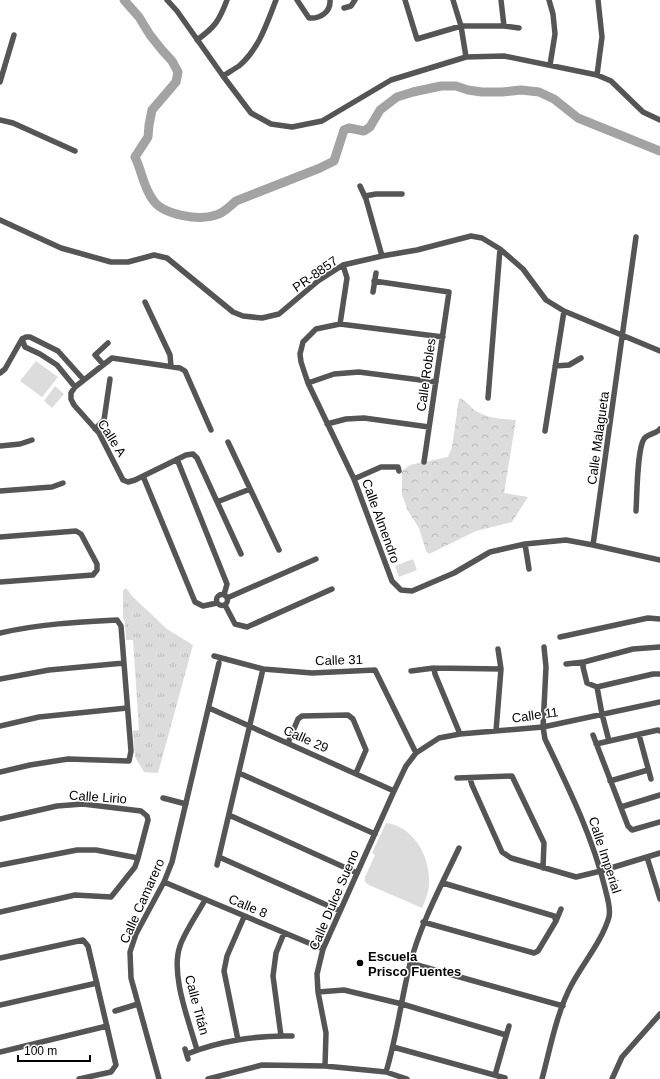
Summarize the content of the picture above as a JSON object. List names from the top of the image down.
{
  "streets": {
    "street": [
      "PR-8857",
      "Calle Robles",
      "Calle A",
      "Calle Malagueta",
      "Calle Almendro",
      "Calle 31",
      "Calle 11",
      "Calle 29",
      "Calle Lirio",
      "Calle Imperial",
      "Calle Dulce Sueno",
      "Calle Camarero",
      "Calle 8",
      "Calle Titán"
    ]
  },
  "crossings": [
    ["PR-8857", "Calle Malagueta"],
    ["Calle Robles", "Calle Almendro"],
    ["Calle Malagueta", "Calle Almendro"],
    ["Calle 31", "Calle 11"],
    ["Calle 31", "Calle Dulce Sueno"],
    ["Calle 11", "Calle Imperial"],
    ["Calle 11", "Calle Dulce Sueno"],
    ["Calle 29", "Calle Dulce Sueno"],
    ["Calle 29", "Calle Camarero"],
    ["Calle Dulce Sueno", "Calle 8"],
    ["Calle Camarero", "Calle 8"],
    ["Calle 8", "Calle Titán"]
  ],
  "places": ["Escuela Prisco Fuentes"],
  "scale_bar": "100 m"
}
